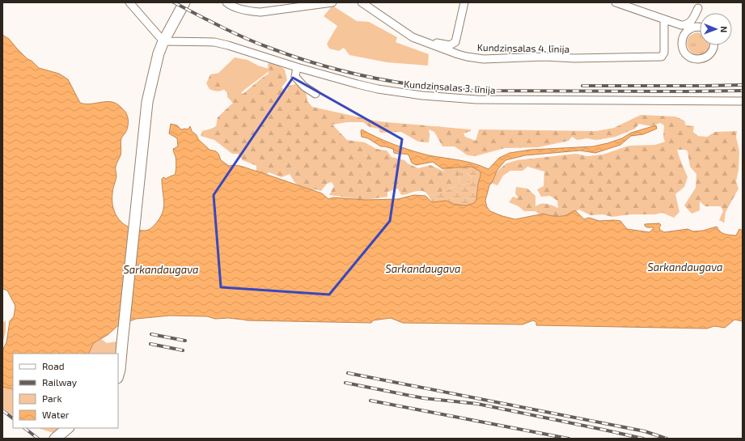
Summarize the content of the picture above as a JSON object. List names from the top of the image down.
{
  "streets": {
    "street": ["Kundziņsalas 4. līnija", "Kundziņsalas 3. līnija"]
  },
  "water": ["Sarkandaugava"],
  "legend": [
    "Road",
    "Railway",
    "Park",
    "Water"
  ],
  "north": "right"
}
